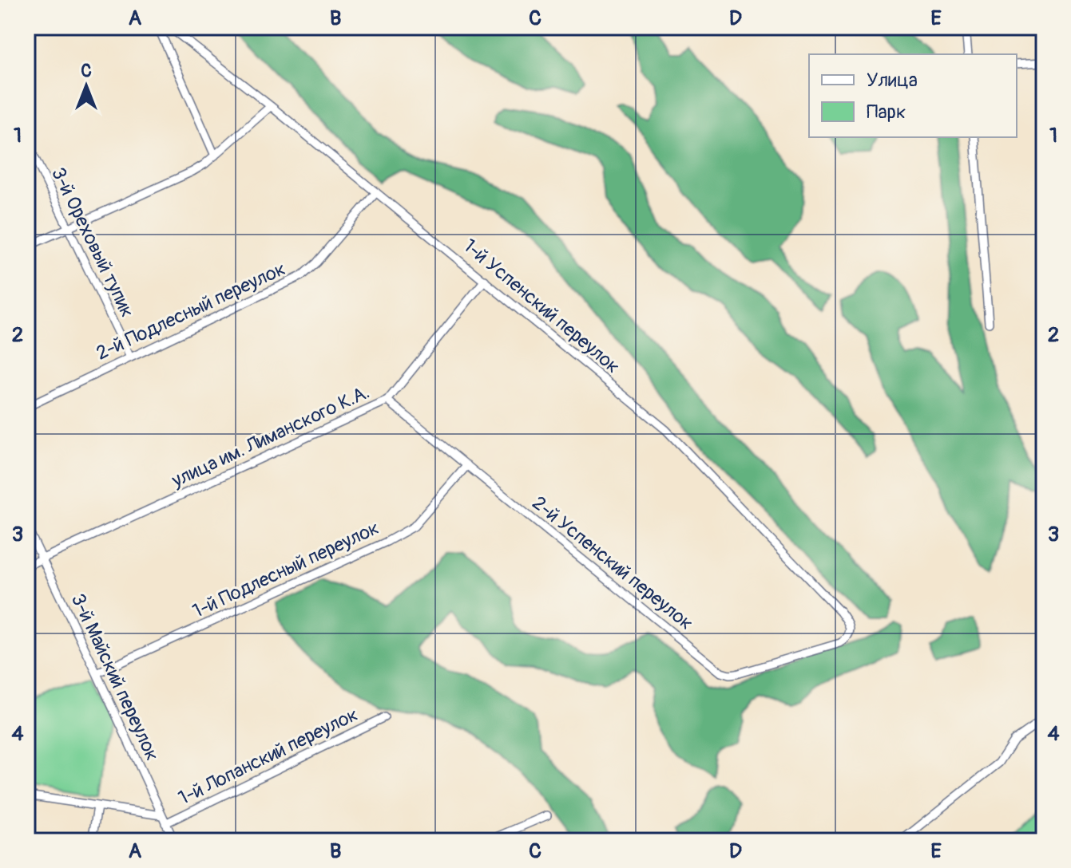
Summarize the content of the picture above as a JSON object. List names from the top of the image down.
{
  "streets": {
    "street": [
      "3-й Ореховый тупик",
      "1-й Успенский переулок",
      "2-й Подлесный переулок",
      "улица им. Лиманского К.А.",
      "2-й Успенский переулок",
      "1-й Подлесный переулок",
      "3-й Майский переулок",
      "1-й Лопанский переулок"
    ]
  },
  "crossings": [
    ["3-й Ореховый тупик", "2-й Подлесный переулок"],
    ["1-й Успенский переулок", "2-й Подлесный переулок"],
    ["1-й Успенский переулок", "улица им. Лиманского К.А."],
    ["1-й Успенский переулок", "2-й Успенский переулок"],
    ["улица им. Лиманского К.А.", "2-й Успенский переулок"],
    ["улица им. Лиманского К.А.", "3-й Майский переулок"],
    ["2-й Успенский переулок", "1-й Подлесный переулок"],
    ["1-й Подлесный переулок", "3-й Майский переулок"],
    ["3-й Майский переулок", "1-й Лопанский переулок"]
  ],
  "legend": ["Улица", "Парк"],
  "north": "top",
  "grid": {
    "columns": [
      "A",
      "B",
      "C",
      "D",
      "E"
    ],
    "rows": [
      "1",
      "2",
      "3",
      "4"
    ]
  }
}
